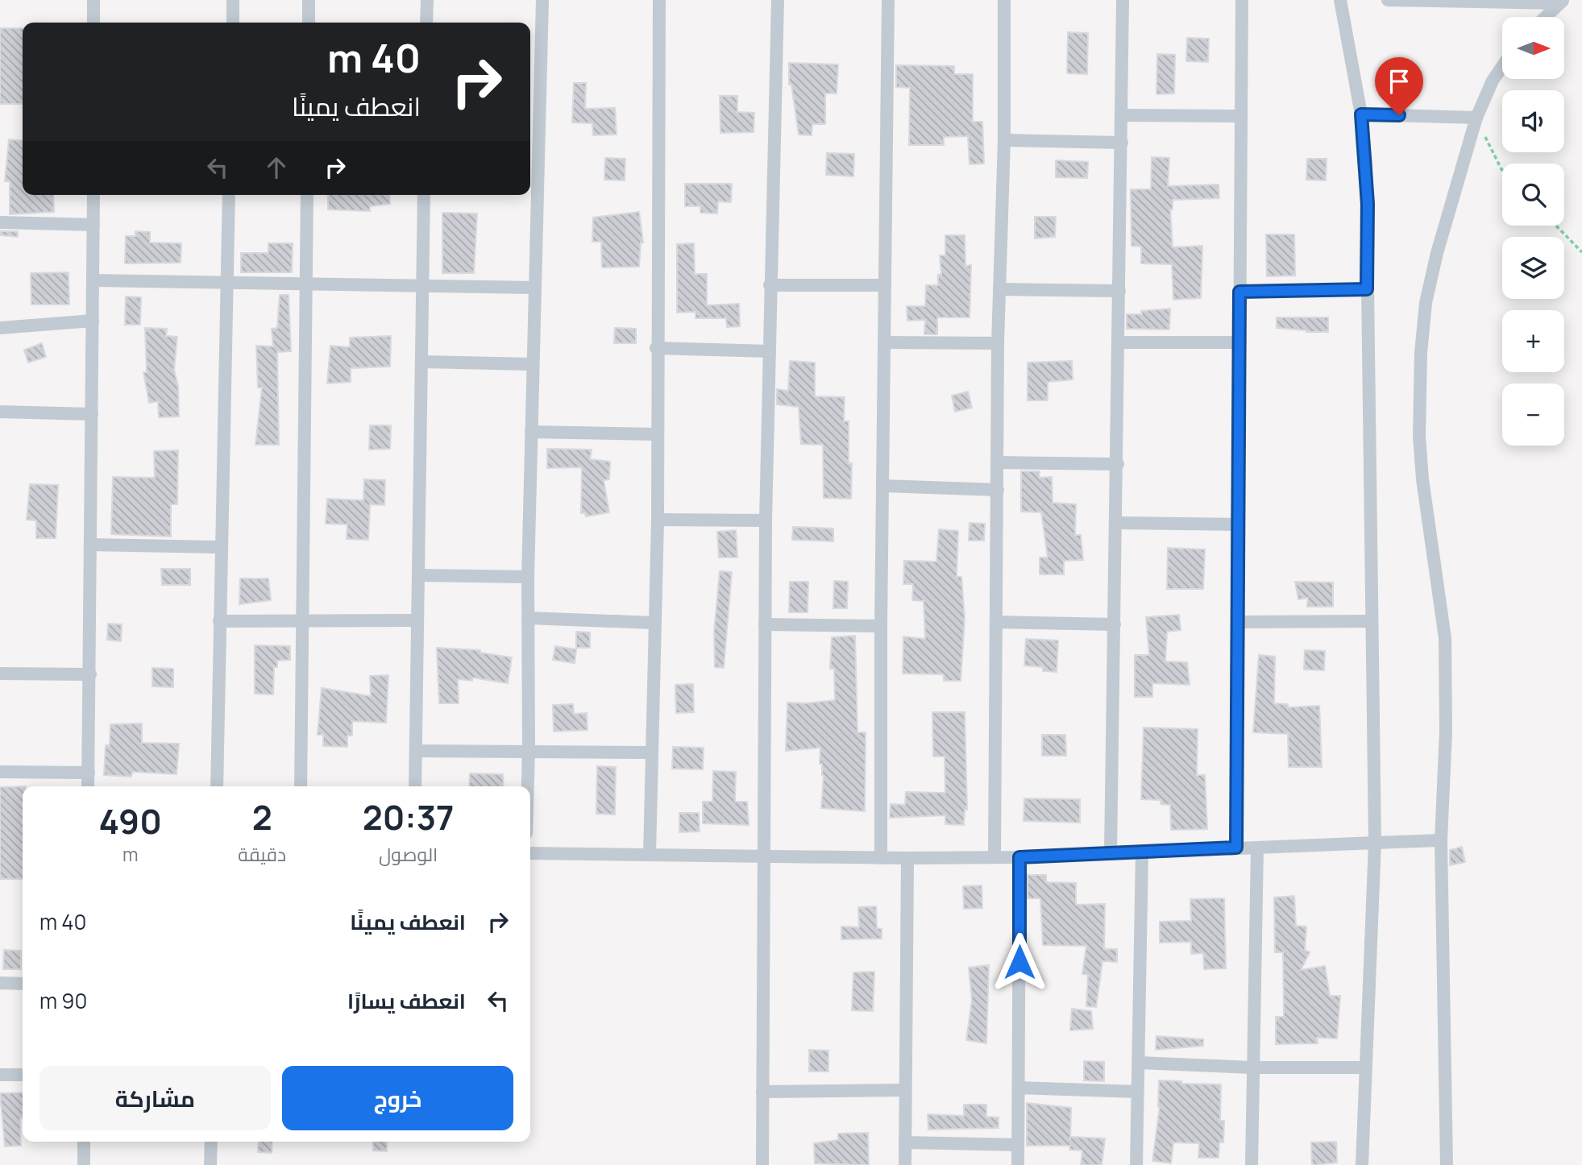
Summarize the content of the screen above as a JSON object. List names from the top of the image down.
{
  "north": "right",
  "page": {
    "map_buttons": ["+", "−"],
    "turn": ["40 m", "انعطف يمينًا"],
    "eta": [
      "20:37",
      "الوصول",
      "2",
      "دقيقة",
      "490",
      "m"
    ],
    "list": [
      {
        "name": "انعطف يمينًا",
        "value": "40 m"
      },
      {
        "name": "انعطف يسارًا",
        "value": "90 m"
      }
    ],
    "buttons": ["خروج", "مشاركة"]
  }
}
